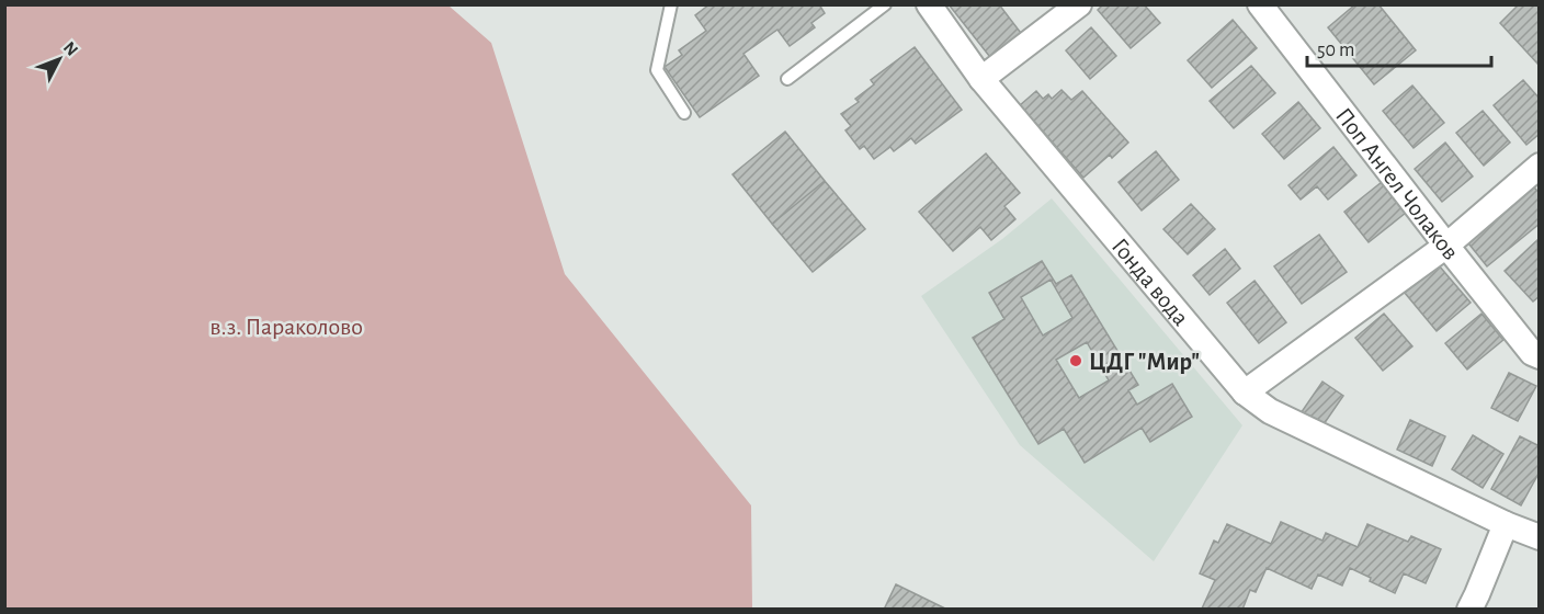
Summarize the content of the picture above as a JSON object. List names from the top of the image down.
{
  "streets": {
    "street": ["Поп Ангел Чолаков", "Гонда вода"]
  },
  "parks": ["в.з. Параколово"],
  "places": ["ЦДГ \"Мир\""],
  "scale_bar": "50 m",
  "north": "top right"
}
